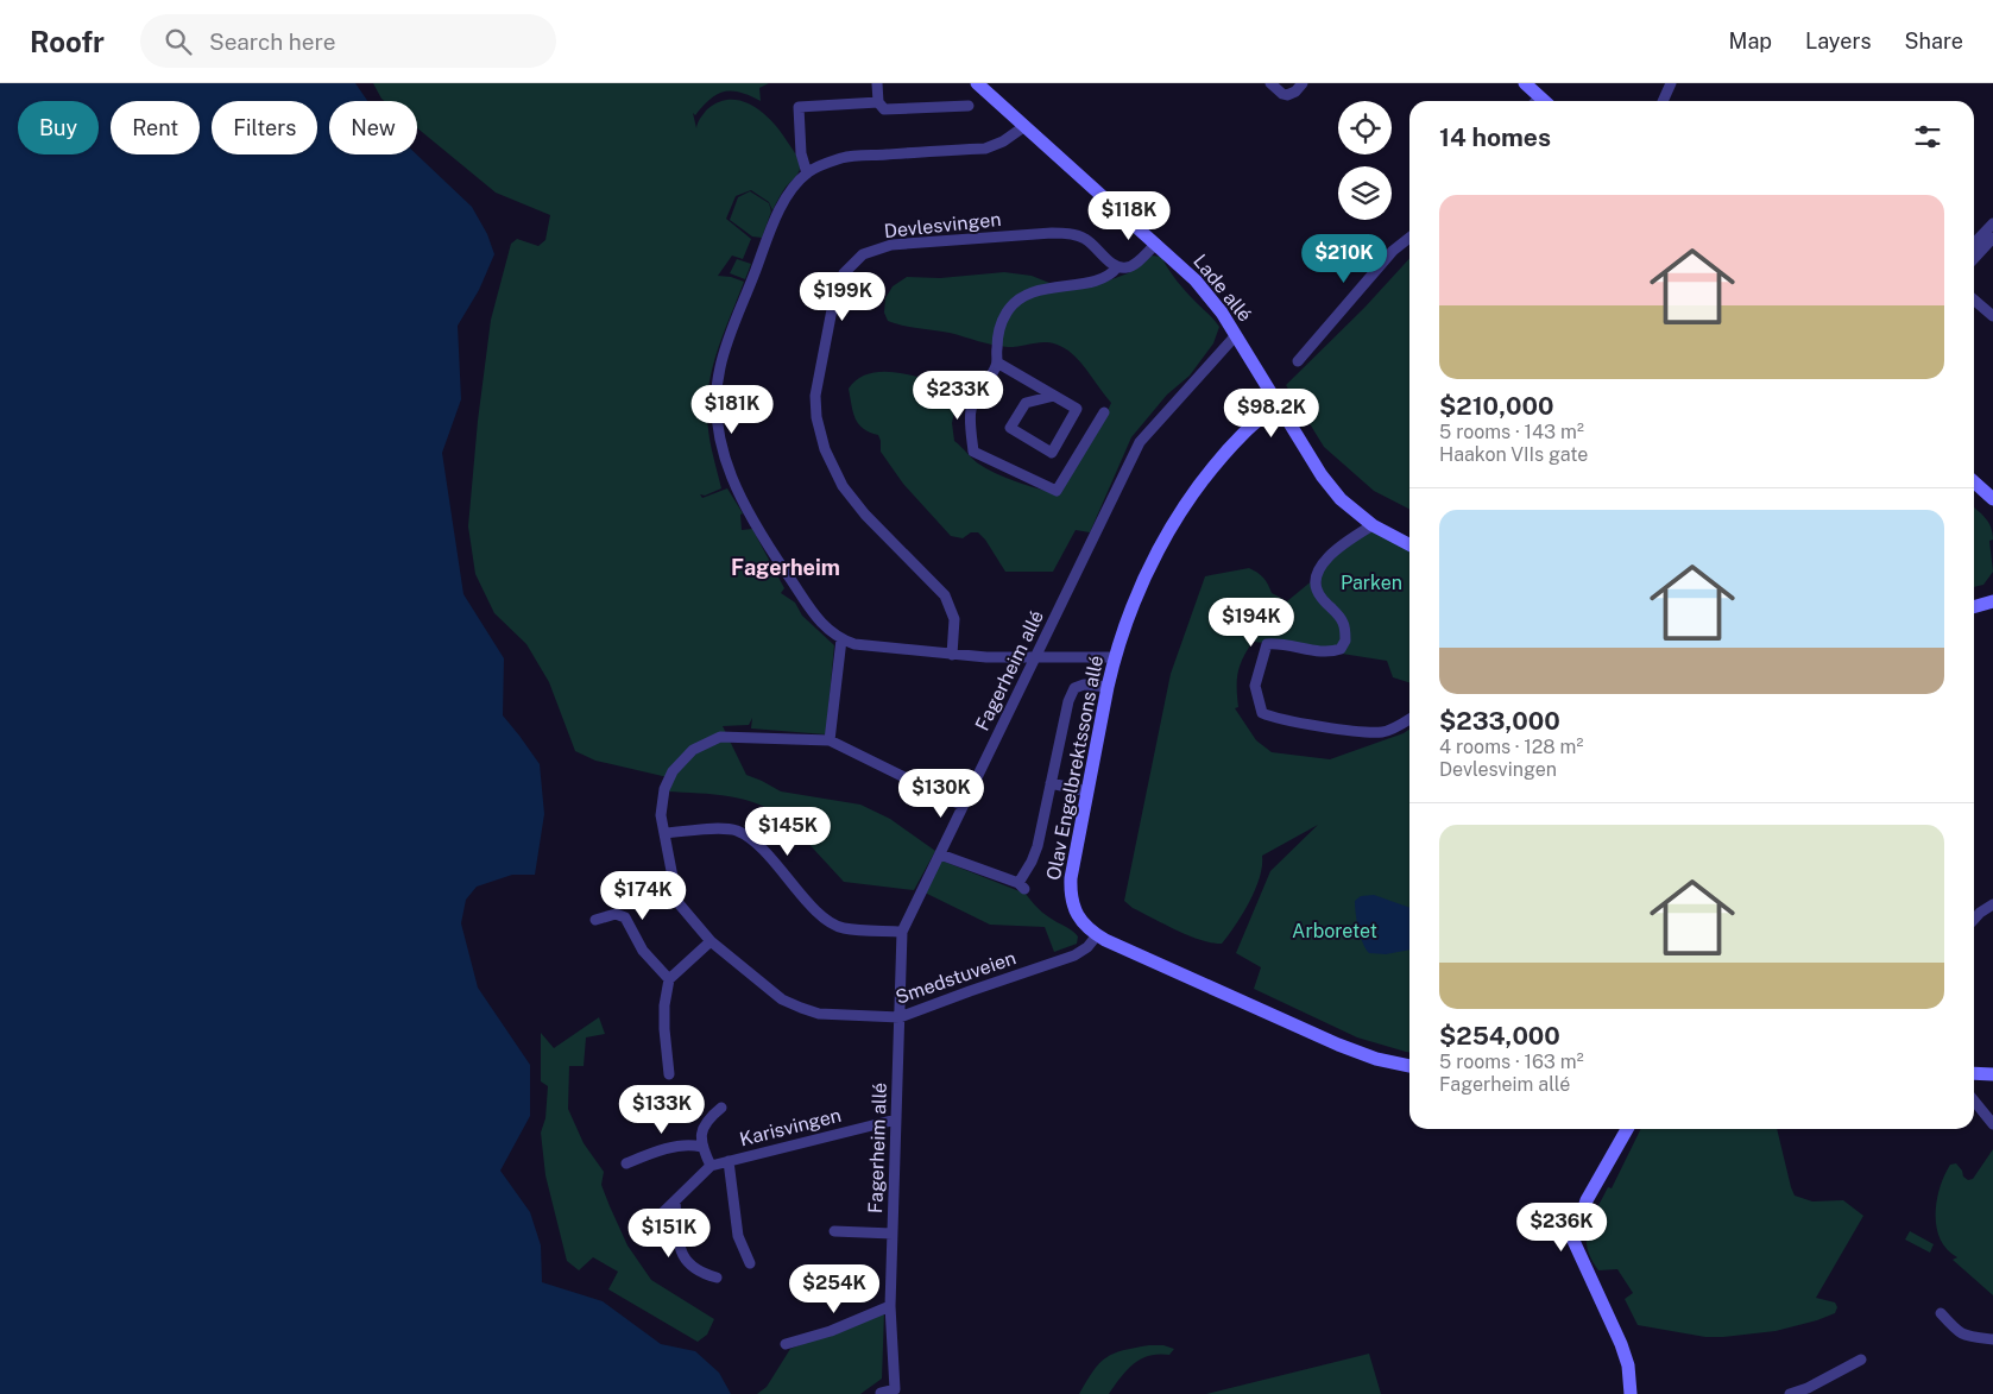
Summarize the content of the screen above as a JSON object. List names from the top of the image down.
{
  "streets": {
    "street": [
      "Devlesvingen",
      "Lade allé",
      "Fagerheim allé",
      "Olav Engelbrektssons allé",
      "Smedstuveien",
      "Karisvingen"
    ]
  },
  "crossings": [
    ["Lade allé", "Fagerheim allé"],
    ["Lade allé", "Olav Engelbrektssons allé"],
    ["Fagerheim allé", "Smedstuveien"],
    ["Fagerheim allé", "Karisvingen"],
    ["Olav Engelbrektssons allé", "Smedstuveien"]
  ],
  "districts": ["Fagerheim"],
  "parks": ["Parken", "Arboretet"],
  "page": {
    "header": "Roofr",
    "search": "Search here",
    "nav": ["Map", "Layers", "Share"],
    "chip": [
      "Buy",
      "Rent",
      "Filters",
      "New"
    ],
    "heading": "14 homes",
    "list": [
      {
        "name": "$210,000",
        "note": "5 rooms · 143 m² · Haakon VIIs gate"
      },
      {
        "name": "$233,000",
        "note": "4 rooms · 128 m² · Devlesvingen"
      },
      {
        "name": "$254,000",
        "note": "5 rooms · 163 m² · Fagerheim allé"
      }
    ],
    "price": [
      "$118K",
      "$210K",
      "$199K",
      "$233K",
      "$181K",
      "$98.2K",
      "$194K",
      "$130K",
      "$145K",
      "$174K",
      "$133K",
      "$236K",
      "$151K",
      "$254K"
    ]
  }
}
